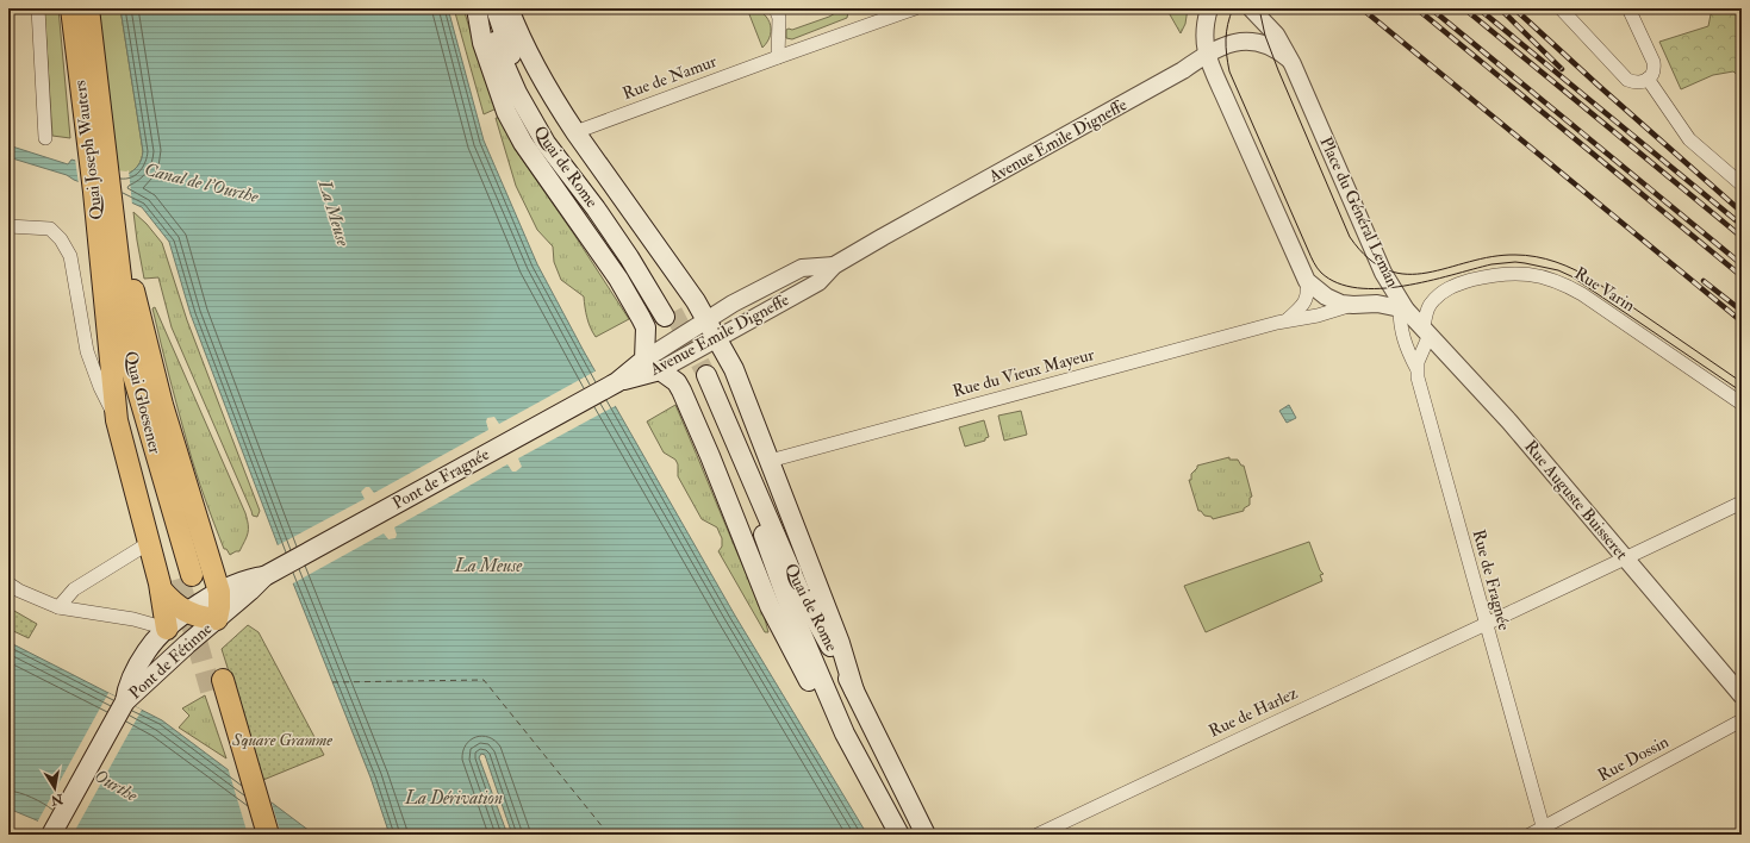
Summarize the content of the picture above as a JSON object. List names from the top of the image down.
{
  "streets": {
    "main road": [
      "Avenue Emile Digneffe",
      "Quai Joseph Wauters",
      "Quai de Rome",
      "Quai Gloesener",
      "Pont de Fragnée",
      "Pont de Fétinne"
    ],
    "street": [
      "Rue de Namur",
      "Place du Général Leman",
      "Rue Varin",
      "Rue du Vieux Mayeur",
      "Rue Auguste Buisseret",
      "Rue de Fragnée",
      "Rue de Harlez",
      "Rue Dossin"
    ]
  },
  "crossings": [
    ["Avenue Emile Digneffe", "Place du Général Leman"],
    ["Avenue Emile Digneffe", "Pont de Fragnée"],
    ["Quai Joseph Wauters", "Quai Gloesener"],
    ["Place du Général Leman", "Rue du Vieux Mayeur"],
    ["Place du Général Leman", "Rue Auguste Buisseret"],
    ["Place du Général Leman", "Rue de Fragnée"],
    ["Rue Varin", "Rue Auguste Buisseret"],
    ["Pont de Fragnée", "Pont de Fétinne"],
    ["Rue Auguste Buisseret", "Rue de Fragnée"],
    ["Rue Auguste Buisseret", "Rue de Harlez"],
    ["Rue de Fragnée", "Rue de Harlez"],
    ["Rue de Fragnée", "Rue Dossin"]
  ],
  "water": [
    "Canal de l'Ourthe",
    "La Meuse",
    "Ourthe",
    "La Dérivation"
  ],
  "parks": ["Square Gramme"],
  "north": "bottom"
}
